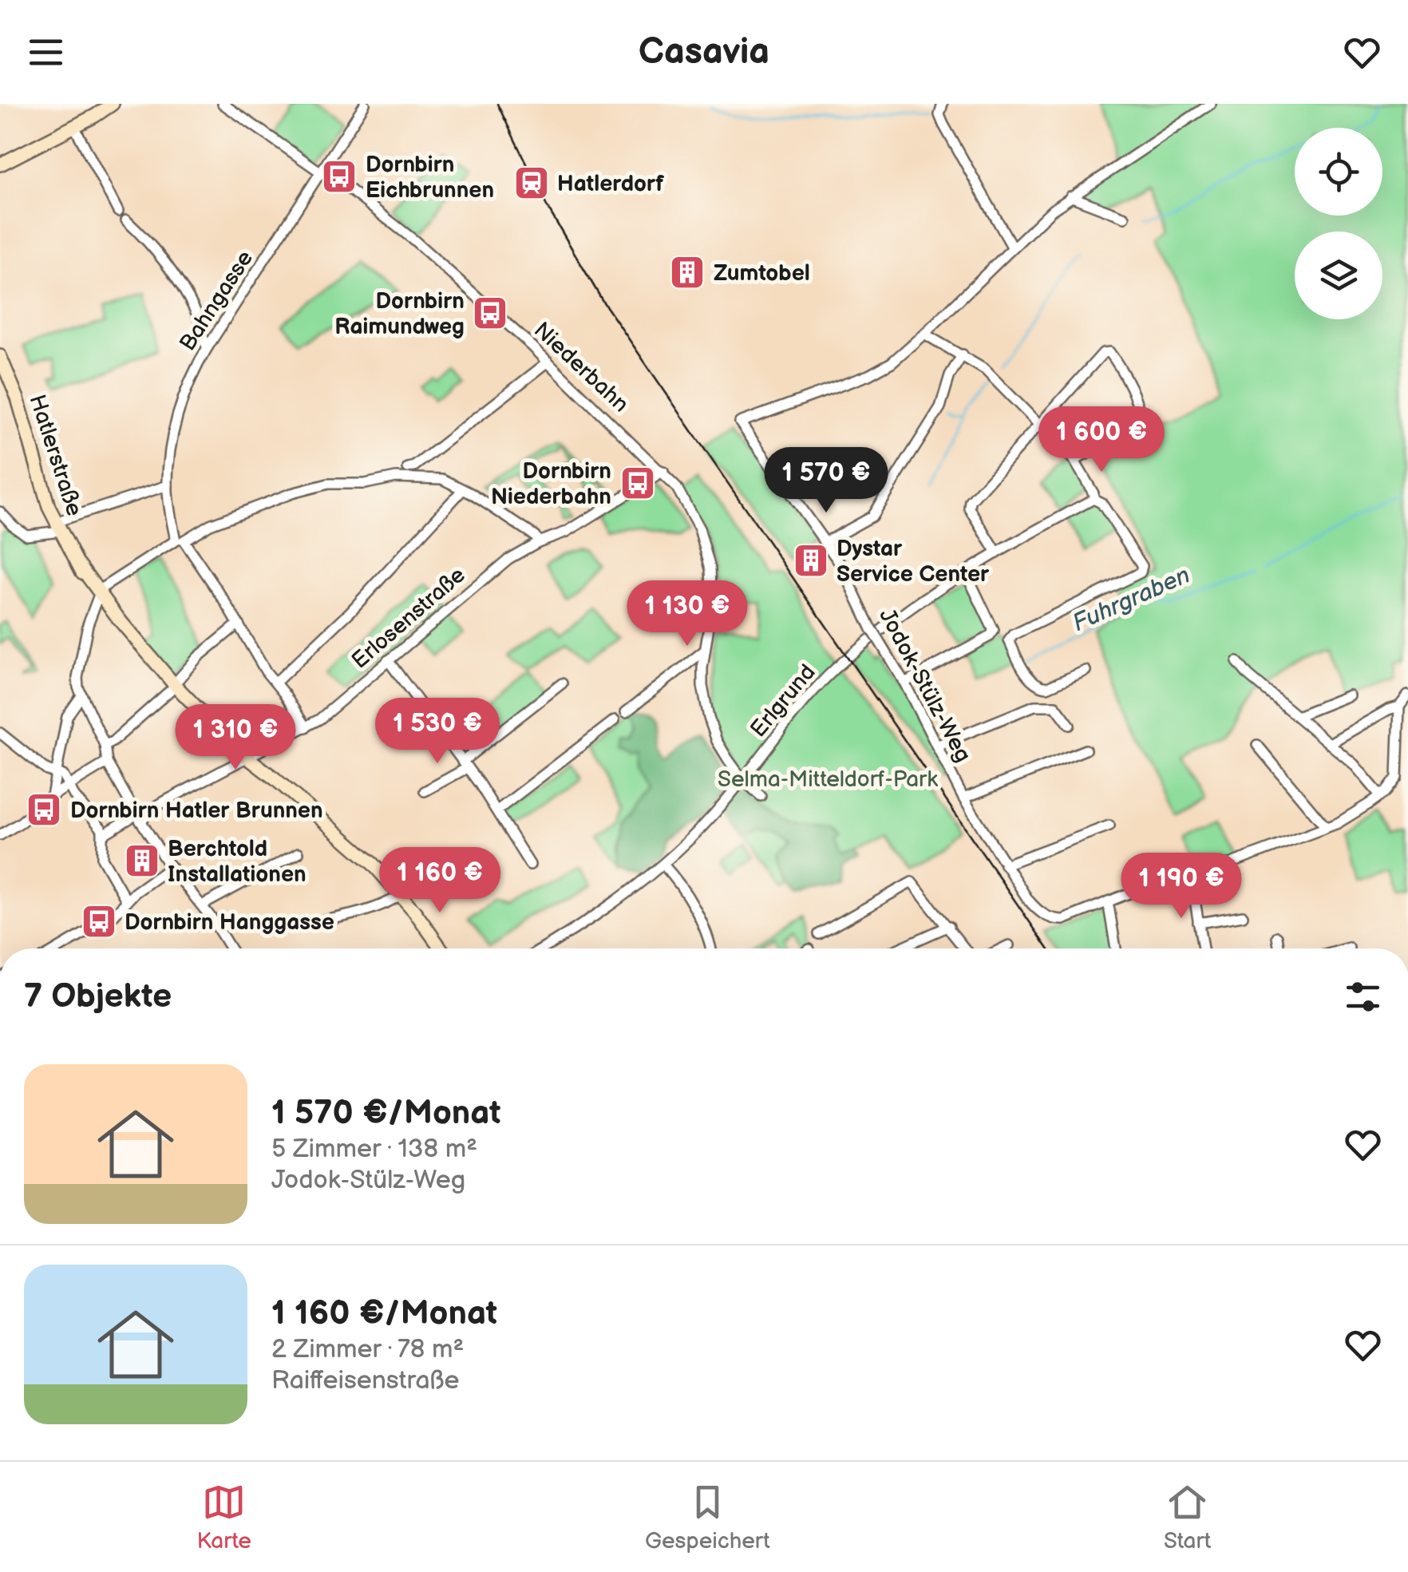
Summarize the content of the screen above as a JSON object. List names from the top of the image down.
{
  "streets": {
    "street": [
      "Bahngasse",
      "Niederbahn",
      "Hatlerstraße",
      "Erlosenstraße",
      "Jodok-Stülz-Weg",
      "Erlgrund"
    ]
  },
  "crossings": [
    ["Bahngasse", "Niederbahn"],
    ["Niederbahn", "Erlosenstraße"],
    ["Niederbahn", "Erlgrund"],
    ["Hatlerstraße", "Erlosenstraße"]
  ],
  "water": ["Fuhrgraben"],
  "parks": ["Selma-Mitteldorf-Park"],
  "places": {
    "bus stop": [
      "Dornbirn Eichbrunnen",
      "Dornbirn Raimundweg",
      "Dornbirn Niederbahn",
      "Dornbirn Hatler Brunnen",
      "Dornbirn Hanggasse"
    ],
    "station": ["Hatlerdorf"],
    "building": ["Zumtobel", "Dystar Service Center", "Berchtold Installationen"]
  },
  "page": {
    "header": "Casavia",
    "price": [
      "1 600 €",
      "1 570 €",
      "1 130 €",
      "1 530 €",
      "1 310 €",
      "1 160 €",
      "1 190 €"
    ],
    "heading": "7 Objekte",
    "list": [
      {
        "name": "1 570 €/Monat",
        "note": "5 Zimmer · 138 m² · Jodok-Stülz-Weg"
      },
      {
        "name": "1 160 €/Monat",
        "note": "2 Zimmer · 78 m² · Raiffeisenstraße"
      }
    ],
    "tabs": ["Karte", "Gespeichert", "Start"]
  }
}
